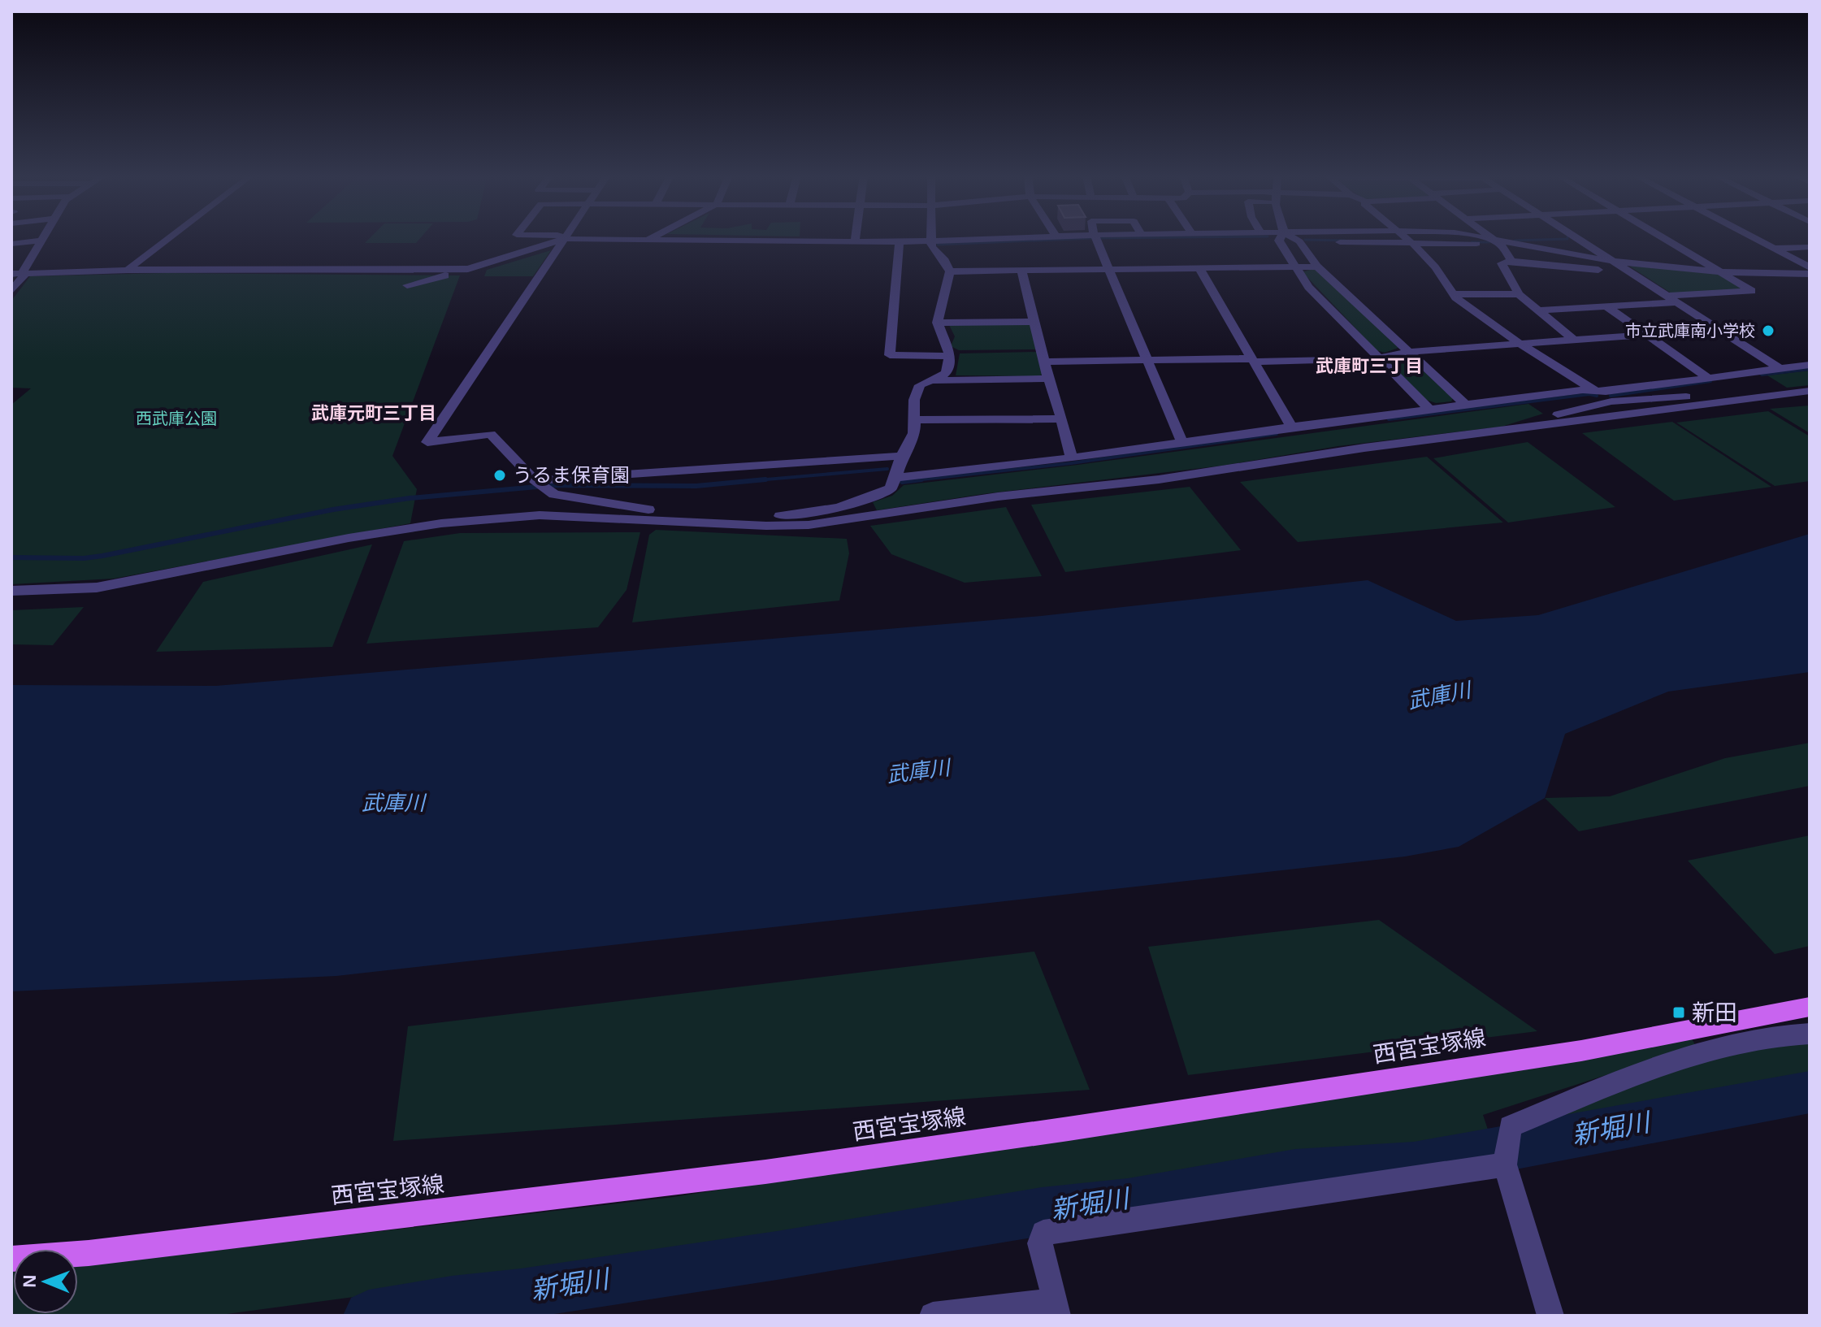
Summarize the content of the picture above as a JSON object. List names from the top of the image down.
{
  "streets": {
    "main road": ["西宮宝塚線"]
  },
  "districts": ["武庫町三丁目", "武庫元町三丁目"],
  "water": ["武庫川", "新堀川"],
  "parks": ["西武庫公園"],
  "places": {
    "other": ["市立武庫南小学校", "うるま保育園"],
    "transit": ["新田"]
  },
  "north": "left"
}
